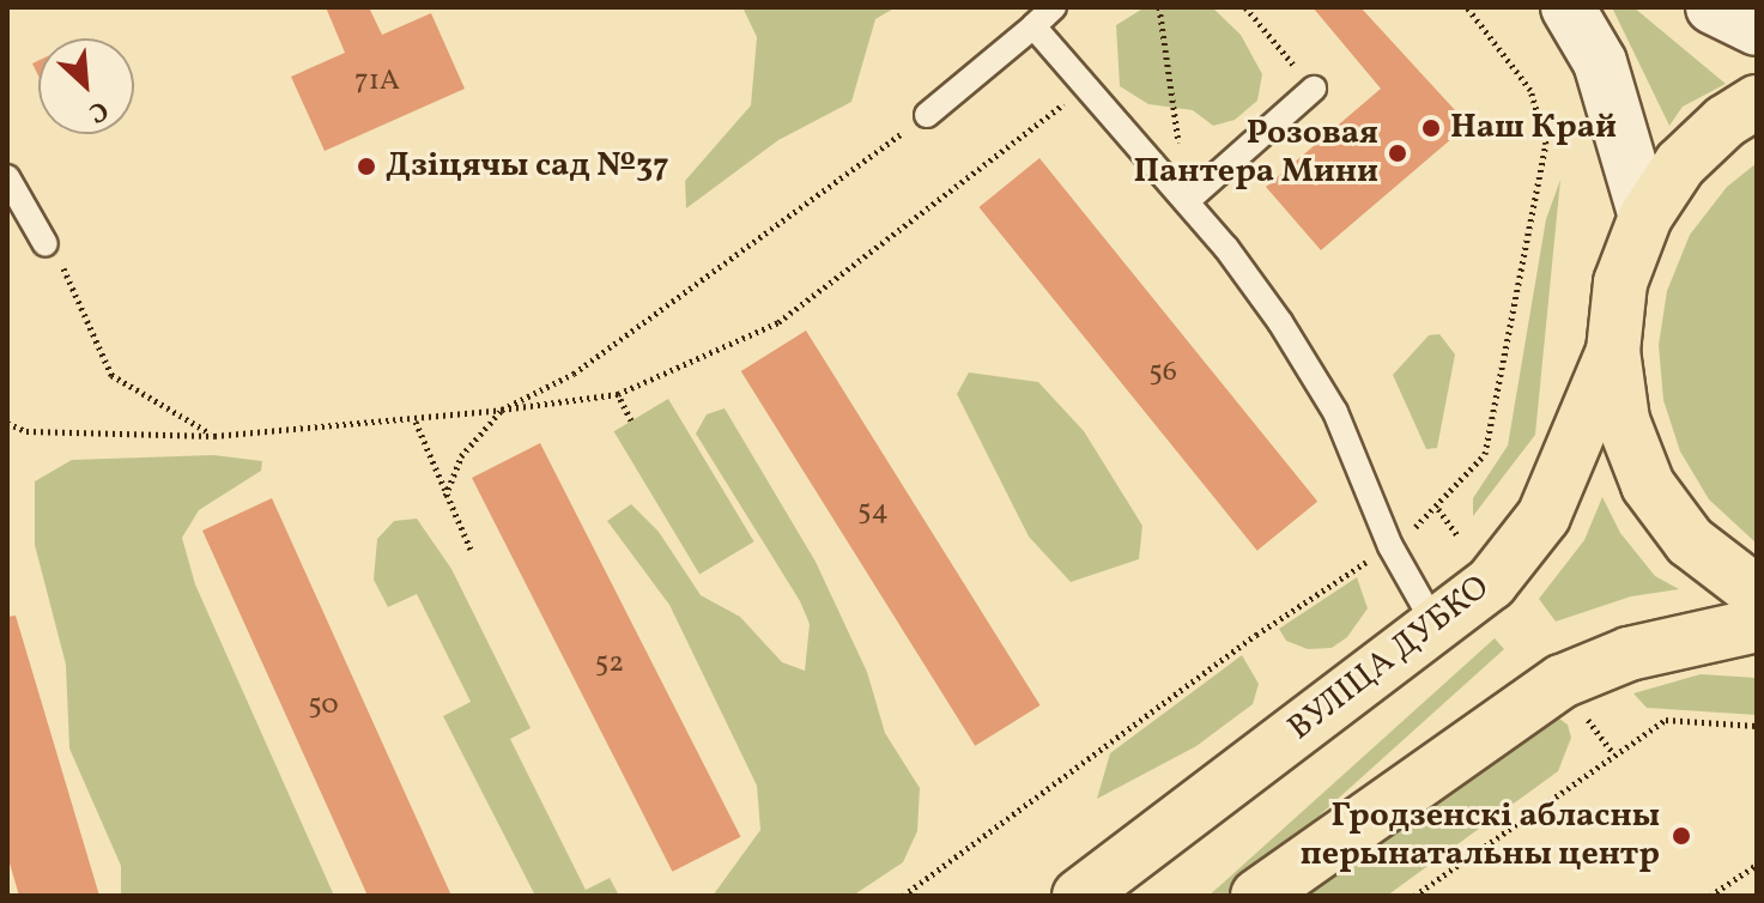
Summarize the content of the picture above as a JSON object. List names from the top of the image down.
{
  "streets": {
    "main road": ["ВУЛІЦА ДУБКО"]
  },
  "places": [
    "Наш Край",
    "Розовая Пантера Мини",
    "Дзіцячы сад №37",
    "Гродзенскі абласны перынатальны центр"
  ],
  "house_numbers": [
    "71А",
    "56",
    "54",
    "52",
    "50"
  ],
  "north": "bottom right"
}
